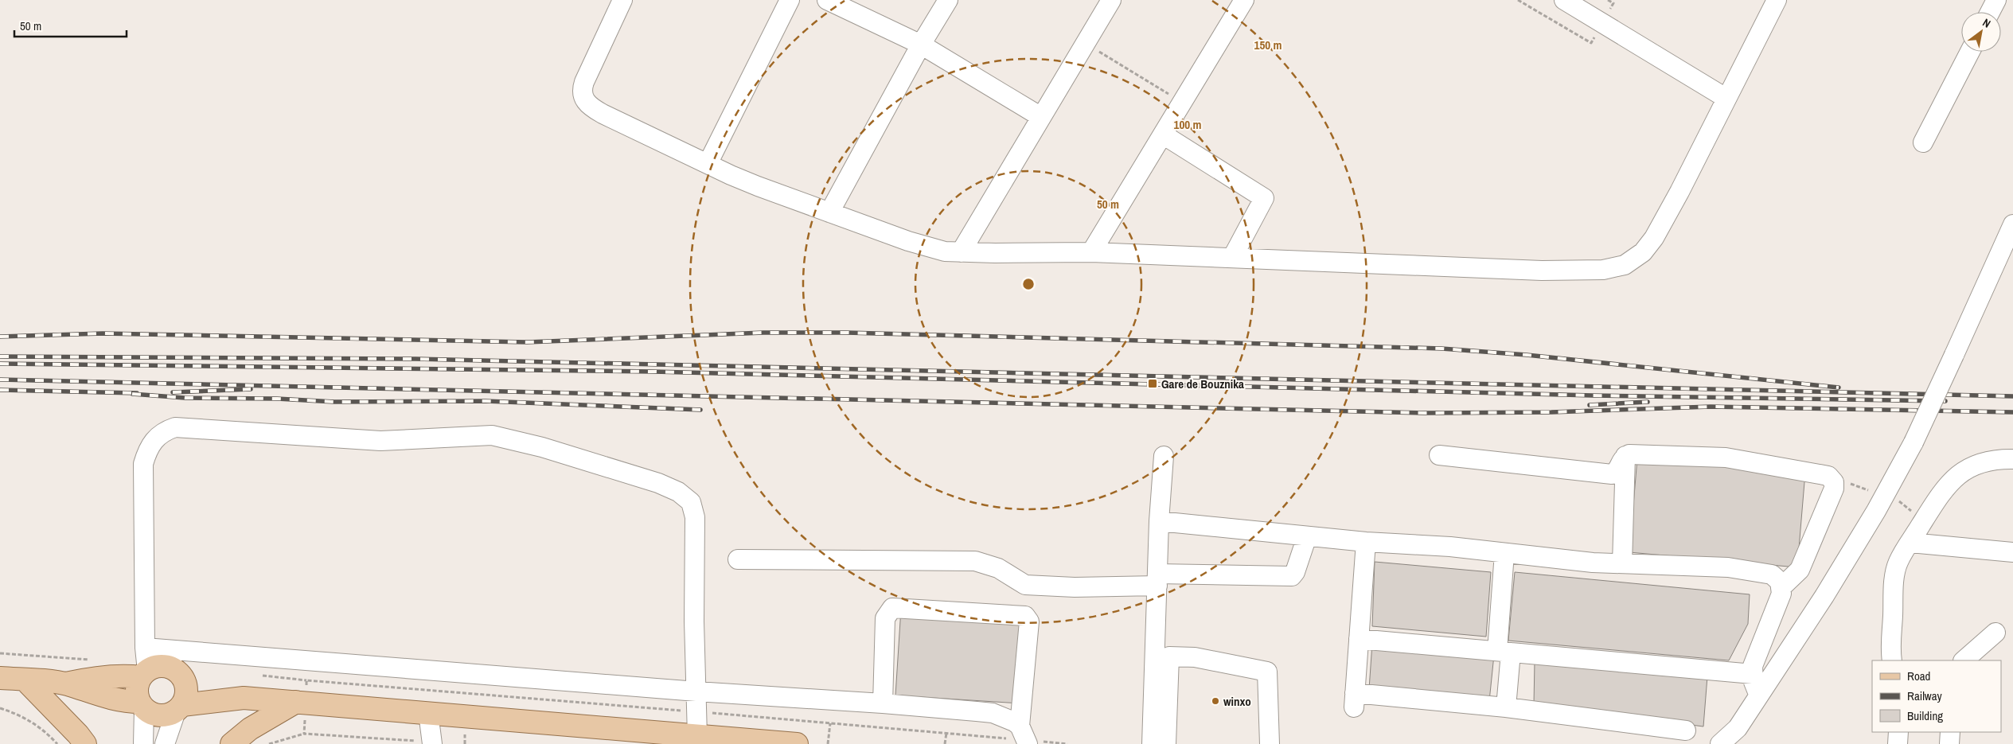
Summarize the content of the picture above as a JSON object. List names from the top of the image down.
{
  "places": {
    "transit": ["Gare de Bouznika"],
    "other": ["winxo"]
  },
  "legend": ["Road", "Railway", "Building"],
  "scale_bar": "50 m",
  "north": "top right",
  "rings": ["150 m", "100 m", "50 m"]
}
